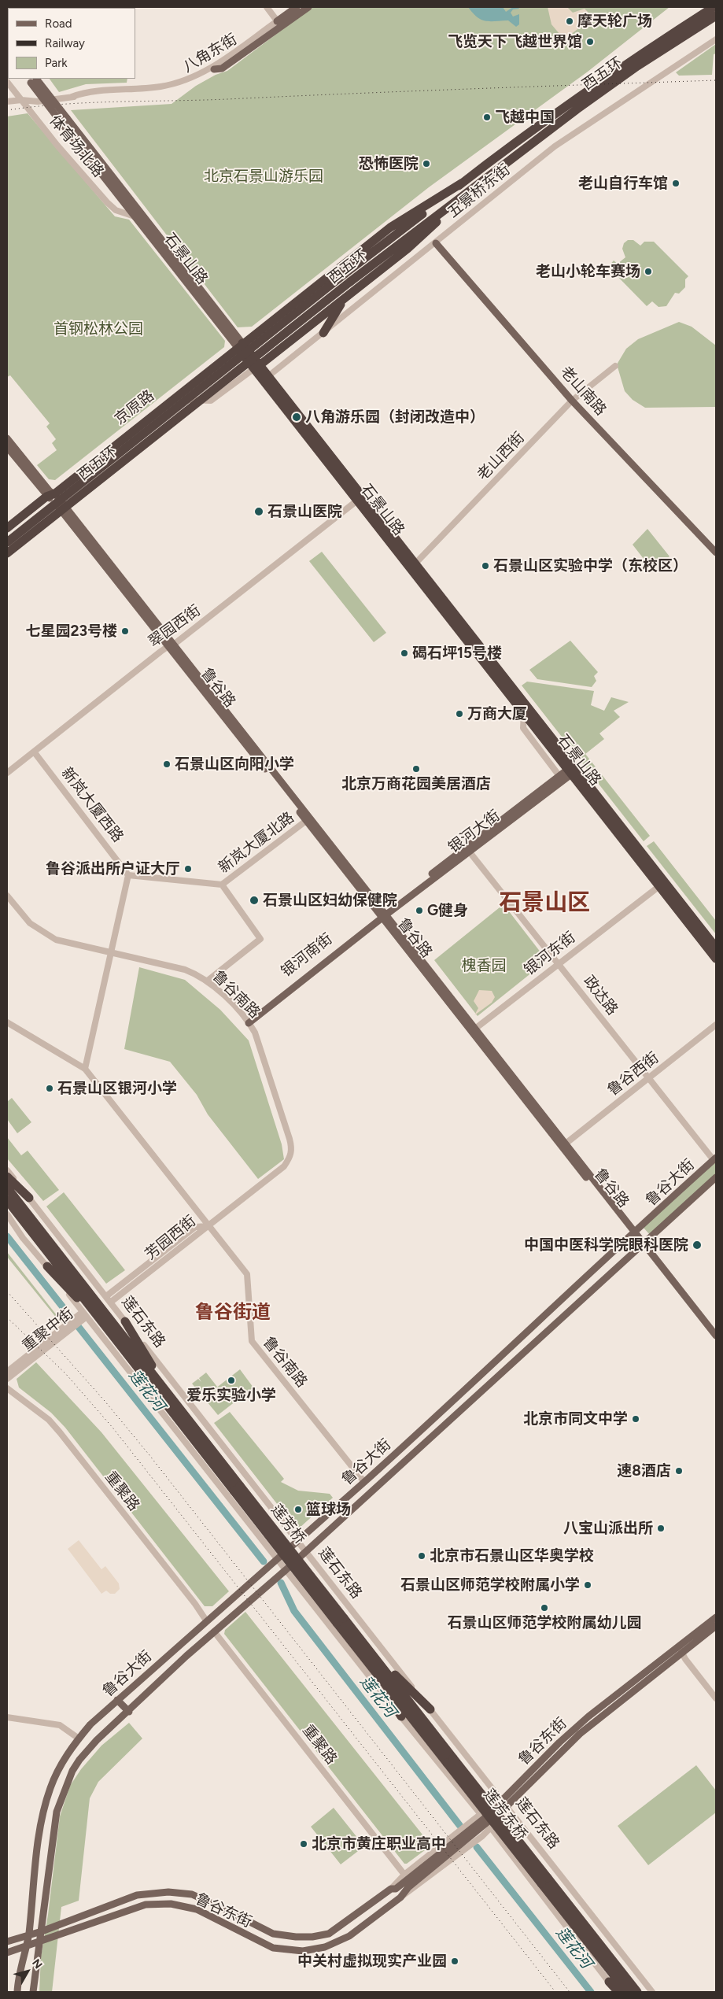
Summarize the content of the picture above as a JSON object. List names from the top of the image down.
{
  "streets": {
    "highway": [
      "西五环",
      "石景山路",
      "京原路",
      "莲石东路",
      "莲芳桥",
      "莲芳东桥"
    ],
    "main road": [
      "八角东街",
      "老山南路",
      "鲁谷路",
      "银河大街",
      "银河南街",
      "鲁谷大街",
      "鲁谷东街"
    ],
    "street": [
      "体育场北路",
      "五景桥东街",
      "老山西街",
      "翠园西街",
      "新岚大厦西路",
      "新岚大厦北路",
      "银河东街",
      "鲁谷南路",
      "政达路",
      "鲁谷西街",
      "芳园西街",
      "重聚中街",
      "重聚路"
    ]
  },
  "crossings": [
    ["八角东街", "体育场北路"],
    ["体育场北路", "石景山路"],
    ["五景桥东街", "石景山路"],
    ["五景桥东街", "老山南路"],
    ["石景山路", "京原路"],
    ["石景山路", "老山西街"],
    ["石景山路", "翠园西街"],
    ["石景山路", "银河大街"],
    ["石景山路", "银河东街"],
    ["老山南路", "老山西街"],
    ["京原路", "鲁谷路"],
    ["翠园西街", "鲁谷路"],
    ["翠园西街", "新岚大厦西路"],
    ["鲁谷路", "银河大街"],
    ["鲁谷路", "新岚大厦北路"],
    ["鲁谷路", "银河东街"],
    ["鲁谷路", "银河南街"],
    ["鲁谷路", "鲁谷西街"],
    ["鲁谷路", "鲁谷大街"],
    ["新岚大厦西路", "新岚大厦北路"],
    ["银河大街", "银河南街"],
    ["银河大街", "政达路"],
    ["银河东街", "政达路"],
    ["银河南街", "鲁谷南路"],
    ["鲁谷南路", "鲁谷大街"],
    ["鲁谷南路", "芳园西街"],
    ["政达路", "鲁谷西街"],
    ["政达路", "鲁谷大街"],
    ["鲁谷大街", "莲石东路"],
    ["鲁谷大街", "重聚路"],
    ["鲁谷大街", "鲁谷东街"],
    ["芳园西街", "莲石东路"],
    ["莲石东路", "莲芳桥"],
    ["莲石东路", "鲁谷东街"],
    ["重聚路", "鲁谷东街"],
    ["莲芳桥", "莲芳东桥"]
  ],
  "districts": ["石景山区", "鲁谷街道"],
  "water": ["莲花河"],
  "parks": ["北京石景山游乐园", "首钢松林公园", "槐香园"],
  "places": [
    "摩天轮广场",
    "飞览天下飞越世界馆",
    "飞越中国",
    "恐怖医院",
    "老山自行车馆",
    "老山小轮车赛场",
    "八角游乐园（封闭改造中）",
    "石景山医院",
    "石景山区实验中学（东校区）",
    "七星园23号楼",
    "碣石坪15号楼",
    "万商大厦",
    "石景山区向阳小学",
    "北京万商花园美居酒店",
    "鲁谷派出所户证大厅",
    "石景山区妇幼保健院",
    "G健身",
    "石景山区银河小学",
    "中国中医科学院眼科医院",
    "爱乐实验小学",
    "北京市同文中学",
    "速8酒店",
    "篮球场",
    "八宝山派出所",
    "北京市石景山区华奥学校",
    "石景山区师范学校附属小学",
    "石景山区师范学校附属幼儿园",
    "北京市黄庄职业高中",
    "中关村虚拟现实产业园"
  ],
  "legend": ["Road", "Railway", "Park"],
  "north": "top right"
}
